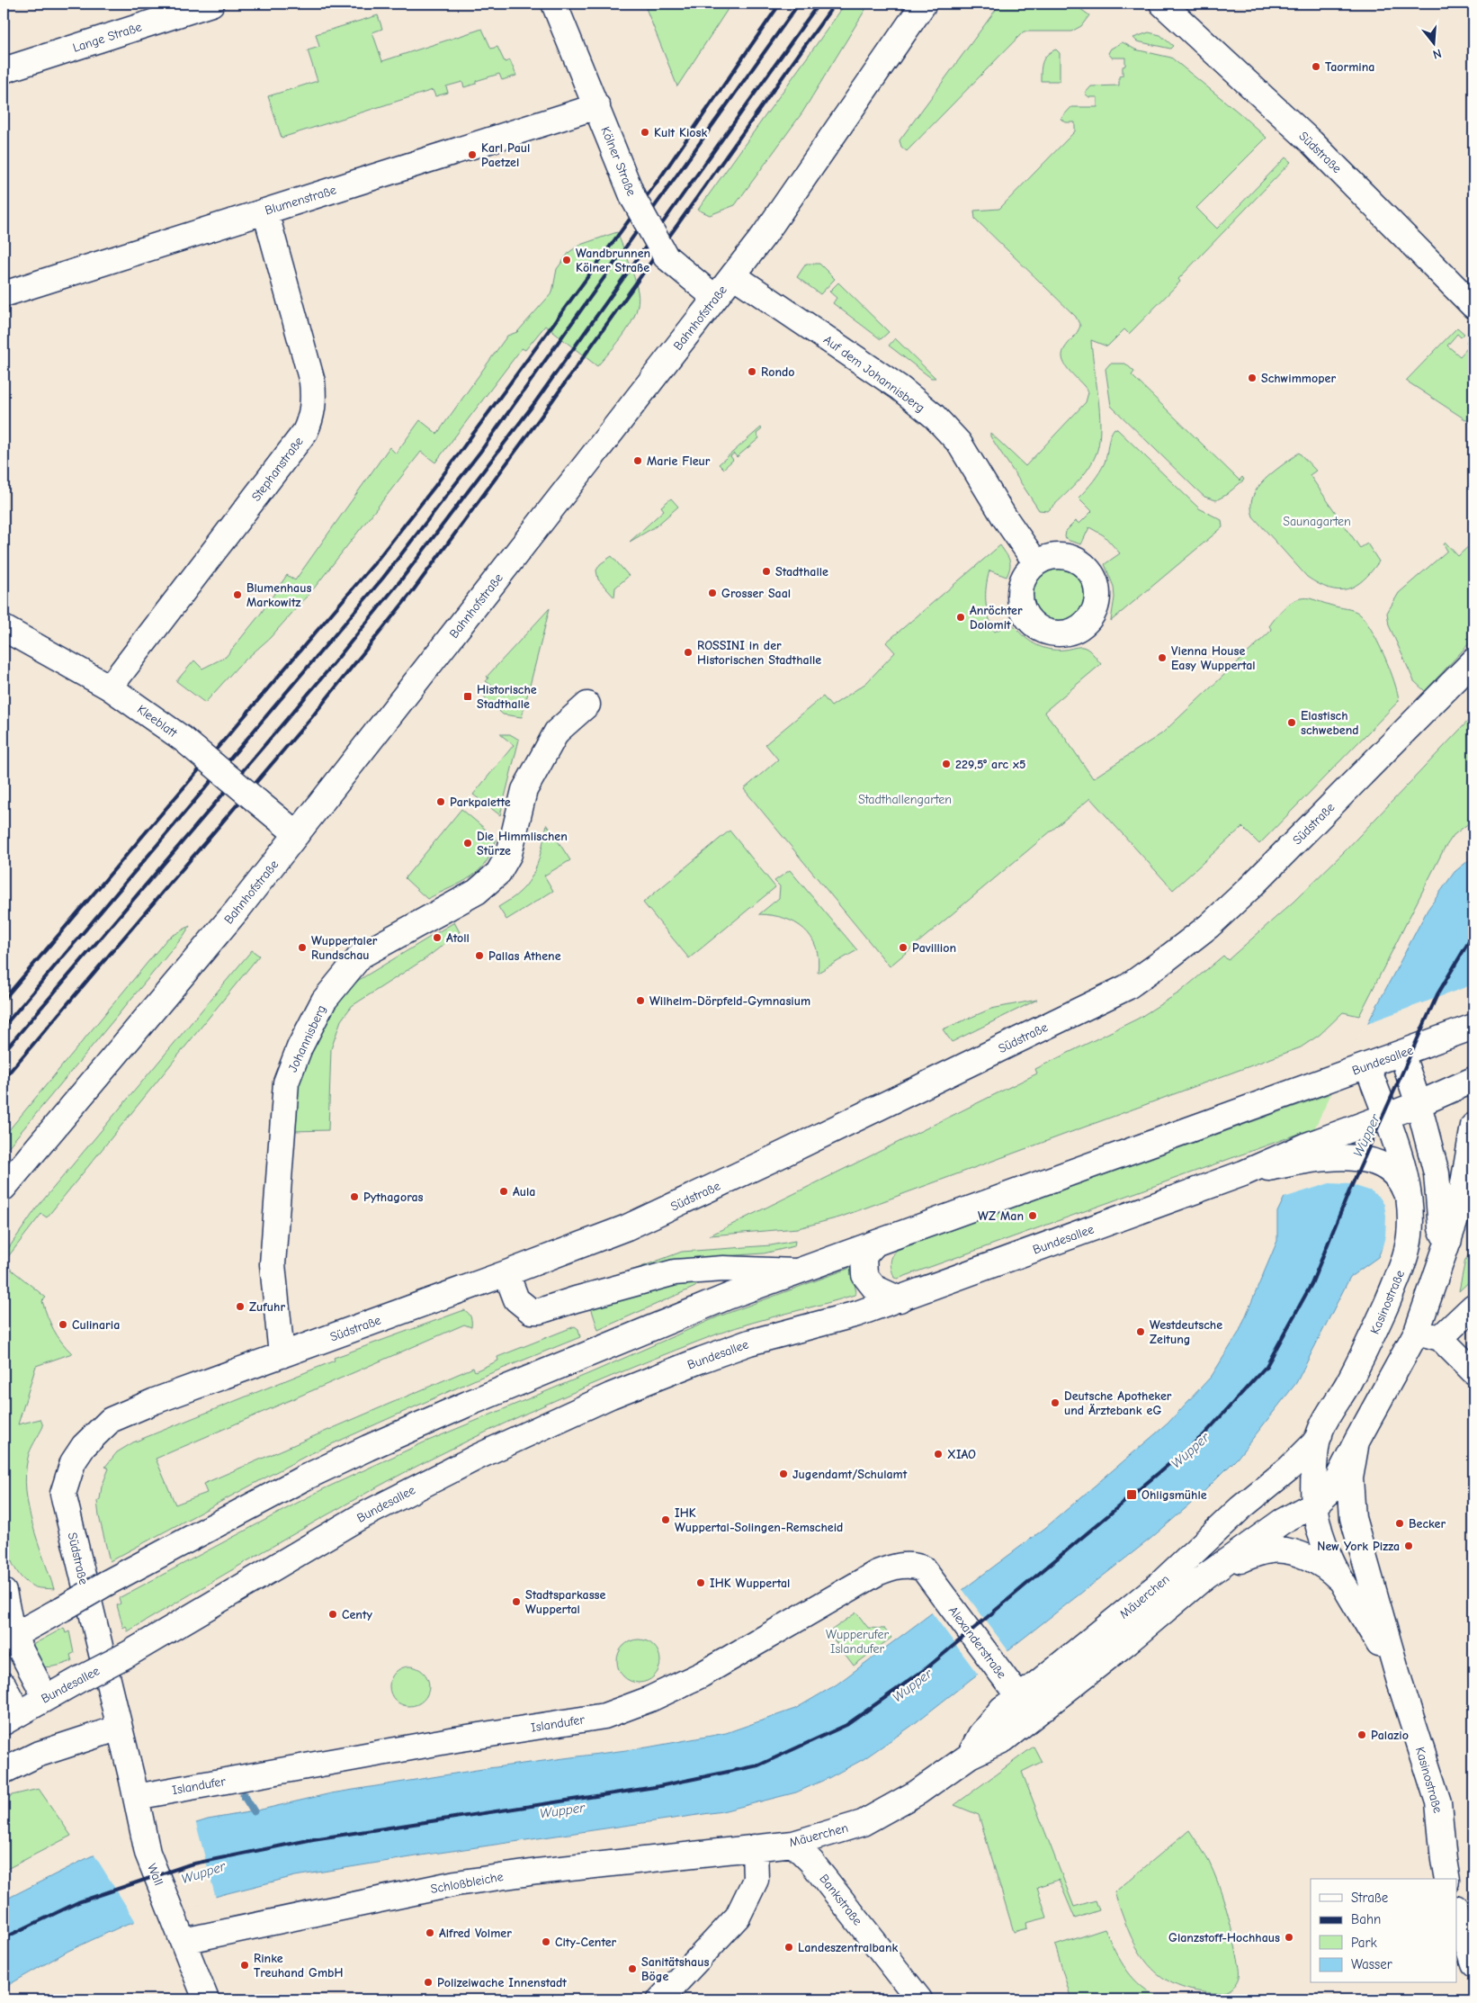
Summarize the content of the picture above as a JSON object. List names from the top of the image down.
{
  "streets": {
    "street": [
      "Lange Straße",
      "Südstraße",
      "Kölner Straße",
      "Blumenstraße",
      "Bahnhofstraße",
      "Auf dem Johannisberg",
      "Stephanstraße",
      "Kleeblatt",
      "Johannisberg",
      "Bundesallee",
      "Kasinostraße",
      "Mäuerchen",
      "Alexanderstraße",
      "Islandufer",
      "Wall",
      "Schloßbleiche",
      "Bankstraße"
    ]
  },
  "crossings": [
    ["Südstraße", "Johannisberg"],
    ["Kölner Straße", "Blumenstraße"],
    ["Kölner Straße", "Bahnhofstraße"],
    ["Blumenstraße", "Stephanstraße"],
    ["Bahnhofstraße", "Auf dem Johannisberg"],
    ["Bahnhofstraße", "Kleeblatt"],
    ["Stephanstraße", "Kleeblatt"],
    ["Bundesallee", "Kasinostraße"],
    ["Kasinostraße", "Mäuerchen"],
    ["Mäuerchen", "Alexanderstraße"],
    ["Mäuerchen", "Schloßbleiche"],
    ["Mäuerchen", "Bankstraße"],
    ["Alexanderstraße", "Islandufer"],
    ["Islandufer", "Wall"],
    ["Wall", "Schloßbleiche"]
  ],
  "water": ["Wupper"],
  "parks": ["Saunagarten", "Stadthallengarten", "Wupperufer Islandufer"],
  "places": {
    "other": [
      "Taormina",
      "Kult Kiosk",
      "Karl Paul Paetzel",
      "Wandbrunnen Kölner Straße",
      "Rondo",
      "Schwimmoper",
      "Marie Fleur",
      "Stadthalle",
      "Grosser Saal",
      "Blumenhaus Markowitz",
      "Anröchter Dolomit",
      "ROSSINI in der Historischen Stadthalle",
      "Vienna House Easy Wuppertal",
      "Elastisch schwebend",
      "229,5° arc x5",
      "Parkpalette",
      "Die Himmlischen Stürze",
      "Atoll",
      "Wuppertaler Rundschau",
      "Pavillion",
      "Pallas Athene",
      "Wilhelm-Dörpfeld-Gymnasium",
      "Aula",
      "Pythagoras",
      "WZ Man",
      "Zufuhr",
      "Culinaria",
      "Westdeutsche Zeitung",
      "Deutsche Apotheker und Ärztebank eG",
      "XIAO",
      "Jugendamt/Schulamt",
      "IHK Wuppertal-Solingen-Remscheid",
      "Becker",
      "New York Pizza",
      "IHK Wuppertal",
      "Stadtsparkasse Wuppertal",
      "Centy",
      "Palazio",
      "Alfred Volmer",
      "Glanzstoff-Hochhaus",
      "City-Center",
      "Landeszentralbank",
      "Rinke Treuhand GmbH",
      "Sanitätshaus Böge",
      "Polizeiwache Innenstadt"
    ],
    "transit": ["Historische Stadthalle", "Ohligsmühle"]
  },
  "legend": [
    "Straße",
    "Bahn",
    "Park",
    "Wasser"
  ],
  "north": "bottom"
}
